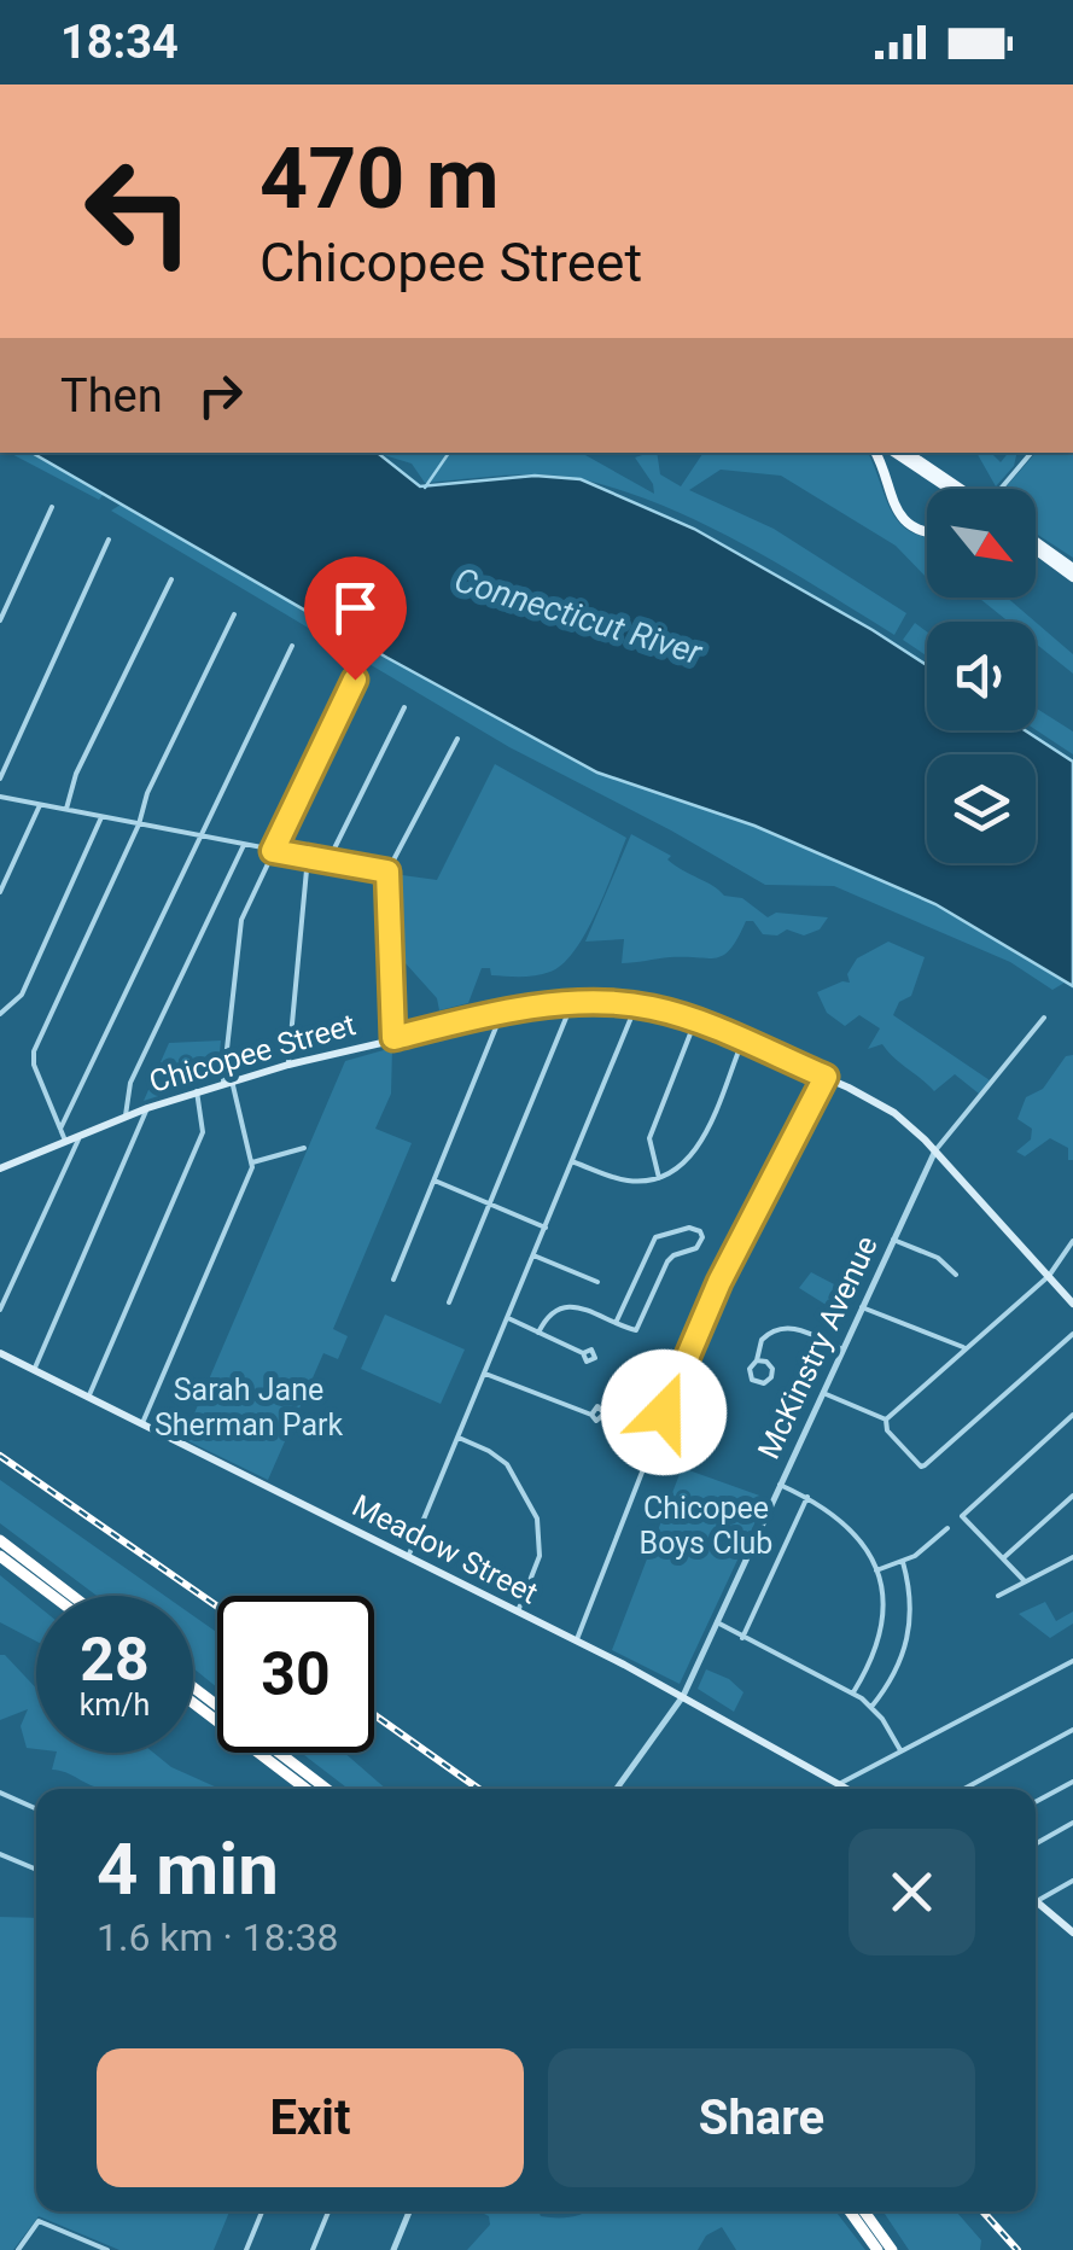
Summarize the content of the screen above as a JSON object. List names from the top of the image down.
{
  "streets": {
    "main road": ["Chicopee Street", "Meadow Street"],
    "street": ["McKinstry Avenue"]
  },
  "crossings": [
    ["Chicopee Street", "McKinstry Avenue"],
    ["McKinstry Avenue", "Meadow Street"]
  ],
  "water": ["Connecticut River"],
  "parks": ["Sarah Jane Sherman Park", "Chicopee Boys Club"],
  "north": "bottom right",
  "page": {
    "status": "18:34",
    "turn": ["470 m", "Chicopee Street"],
    "then": "Then",
    "speed": "28 km/h",
    "limit": "30",
    "heading": ["4 min", "1.6 km · 18:38"],
    "buttons": ["Exit", "Share"]
  }
}
